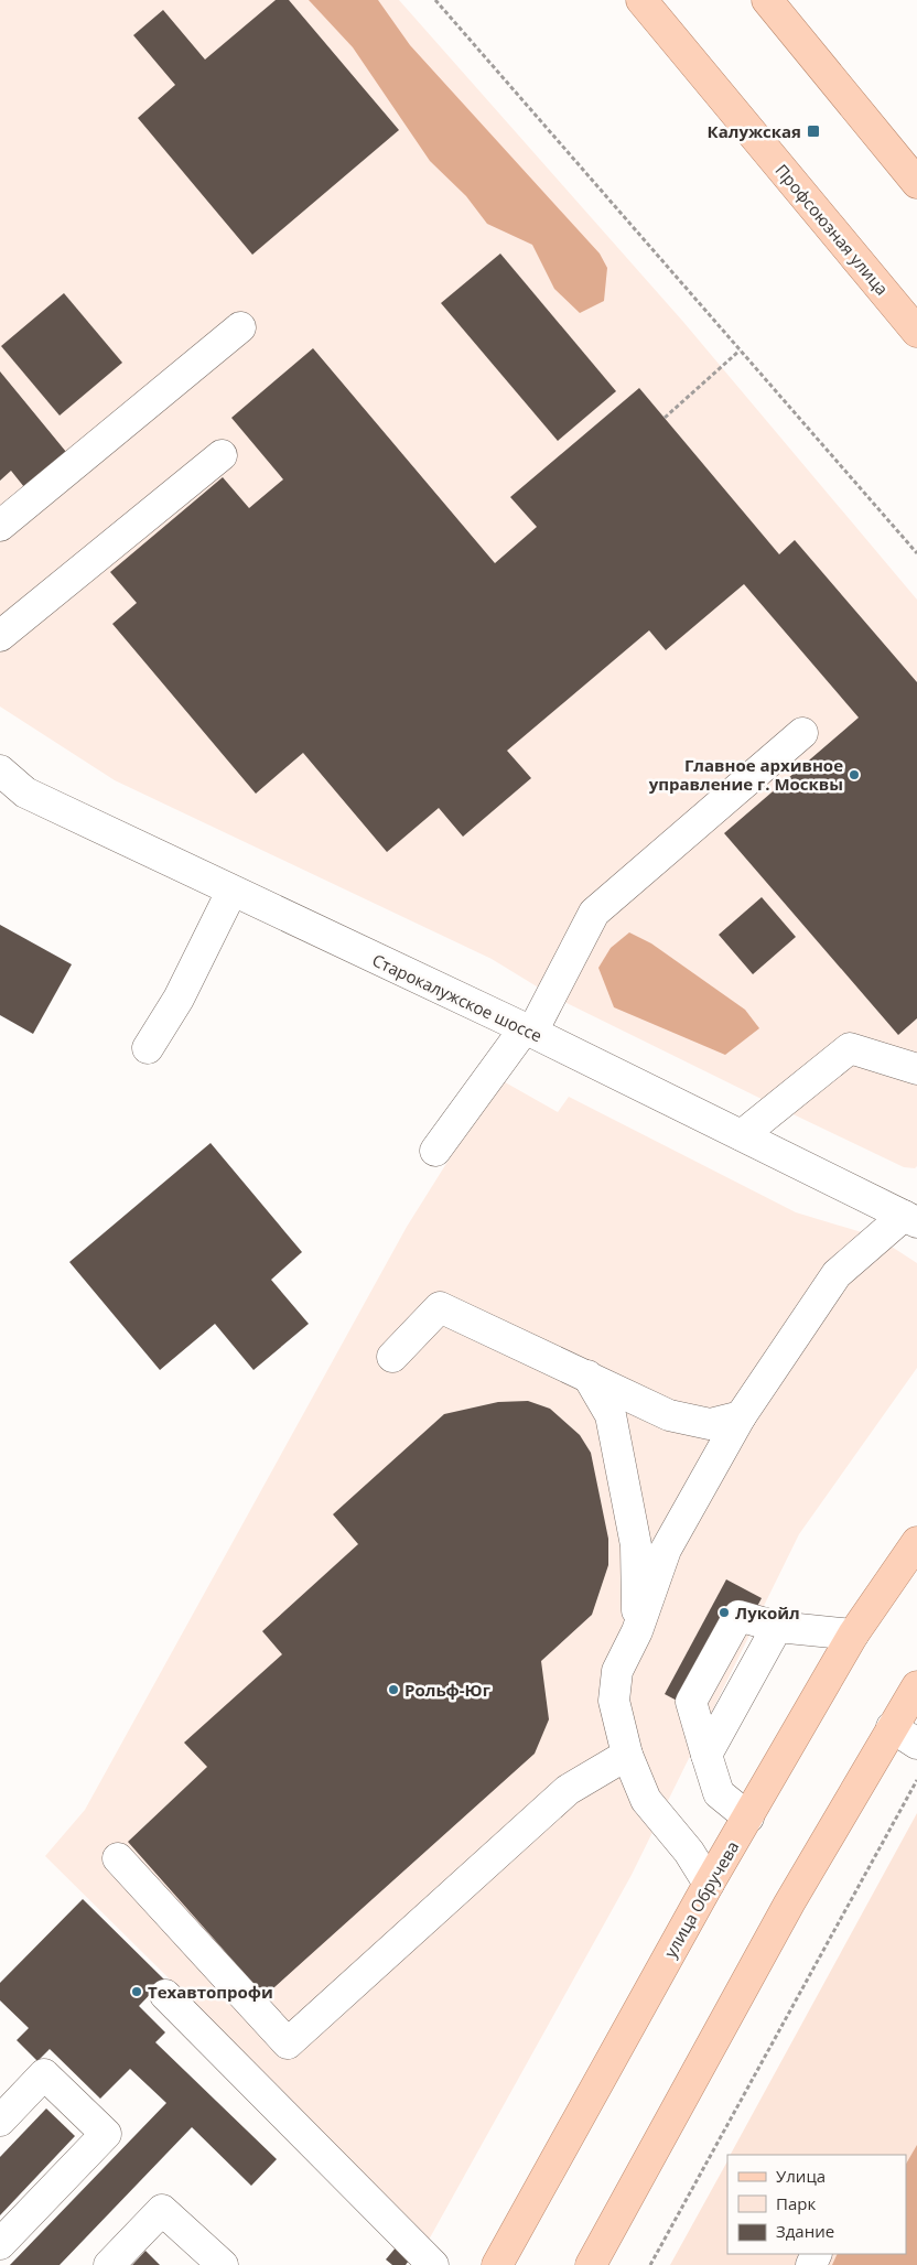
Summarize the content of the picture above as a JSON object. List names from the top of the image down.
{
  "streets": {
    "main road": ["Профсоюзная улица", "улица Обручева"],
    "street": ["Старокалужское шоссе"]
  },
  "places": {
    "transit": ["Калужская"],
    "other": [
      "Главное архивное управление г. Москвы",
      "Лукойл",
      "Рольф-Юг",
      "Техавтопрофи"
    ]
  },
  "legend": ["Улица", "Парк", "Здание"]
}
